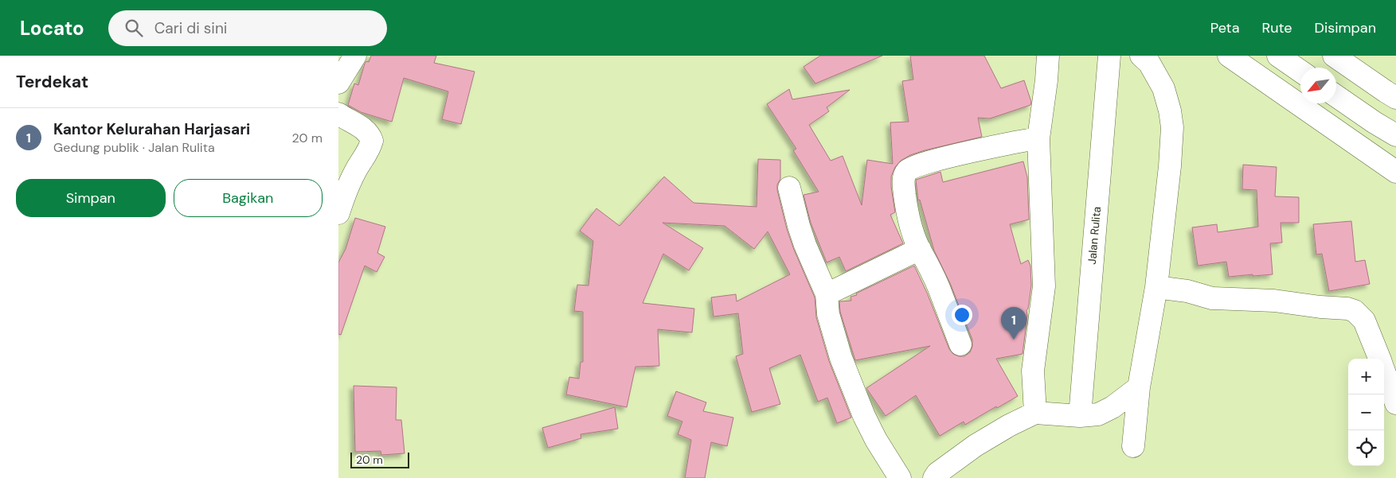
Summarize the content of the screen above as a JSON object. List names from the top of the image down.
{
  "streets": {
    "main road": ["Jalan Rulita"]
  },
  "scale_bar": "20 m",
  "north": "bottom left",
  "page": {
    "header": "Locato",
    "search": "Cari di sini",
    "nav": ["Peta", "Rute", "Disimpan"],
    "heading": "Terdekat",
    "list": [
      {
        "mark": "1",
        "name": "Kantor Kelurahan Harjasari",
        "note": "Gedung publik · Jalan Rulita",
        "value": "20 m"
      }
    ],
    "buttons": ["Simpan", "Bagikan"],
    "pins": "1",
    "map_buttons": ["+", "−"],
    "scale": "20 m"
  }
}
